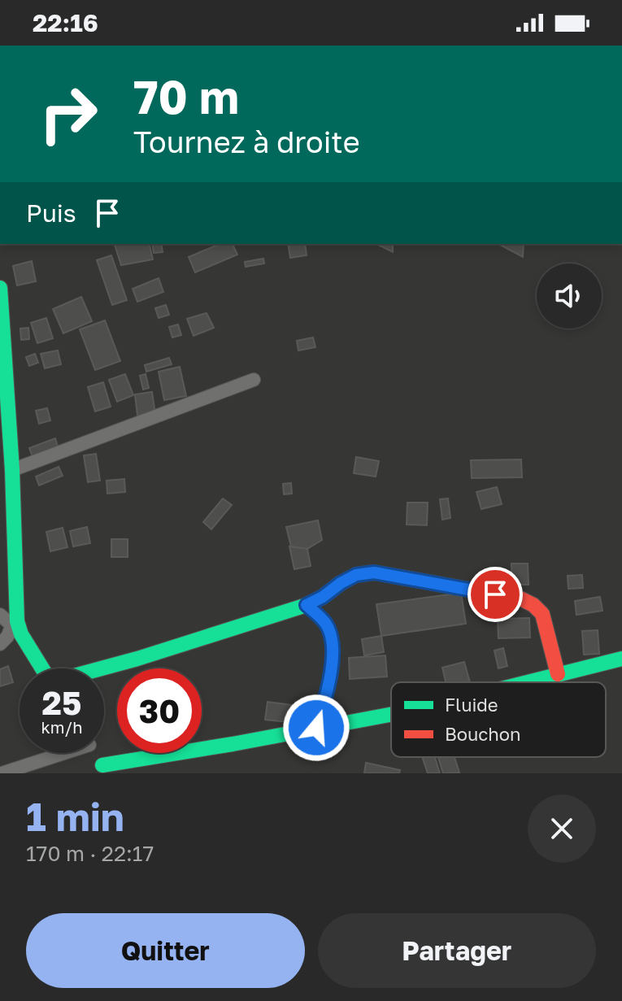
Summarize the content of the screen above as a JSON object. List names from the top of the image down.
{
  "legend": ["Fluide", "Bouchon"],
  "page": {
    "status": "22:16",
    "turn": ["70 m", "Tournez à droite"],
    "then": "Puis",
    "speed": "25 km/h",
    "limit": "30",
    "heading": ["1 min", "170 m · 22:17"],
    "buttons": ["Quitter", "Partager"]
  }
}
